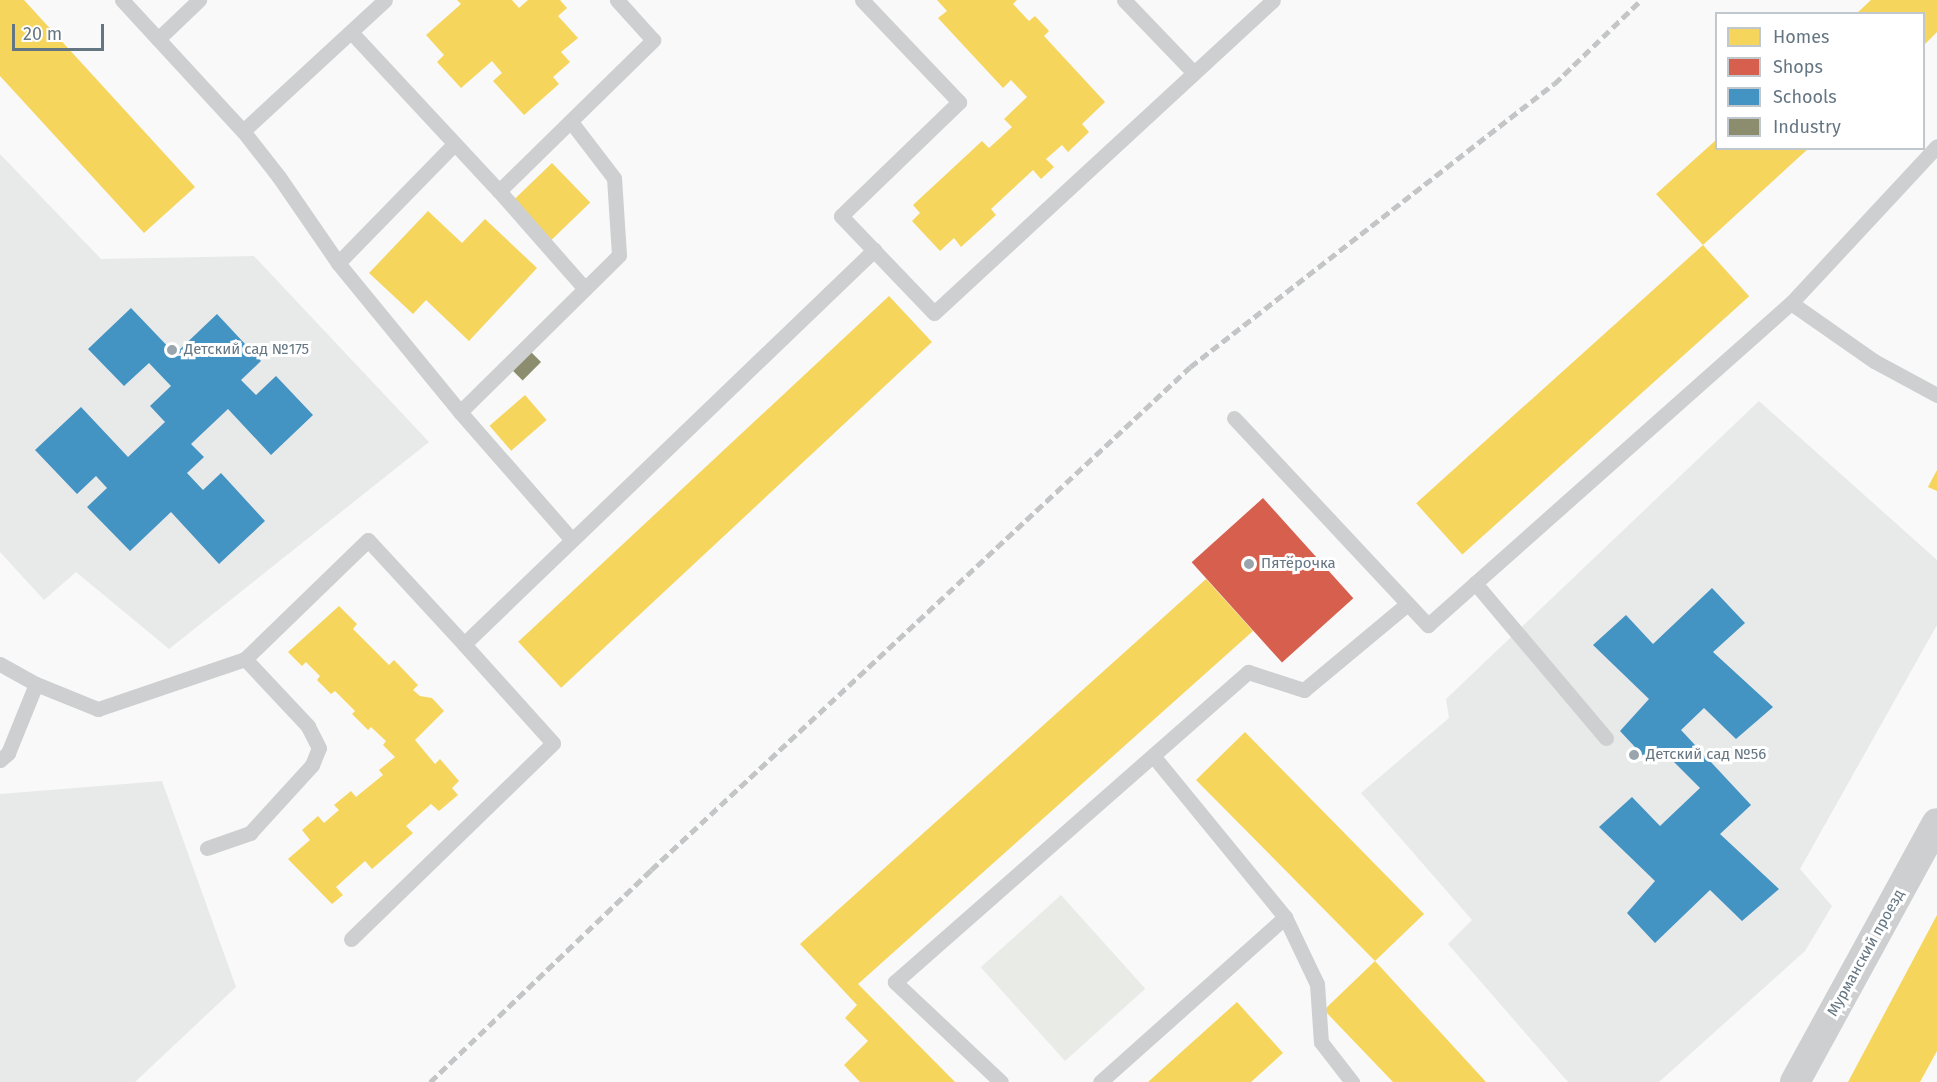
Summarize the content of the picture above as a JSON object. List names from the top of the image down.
{
  "streets": {
    "street": ["Мурманский проезд"]
  },
  "places": ["Детский сад №175", "Пятёрочка", "Детский сад №56"],
  "legend": [
    "Homes",
    "Shops",
    "Schools",
    "Industry"
  ],
  "scale_bar": "20 m"
}
